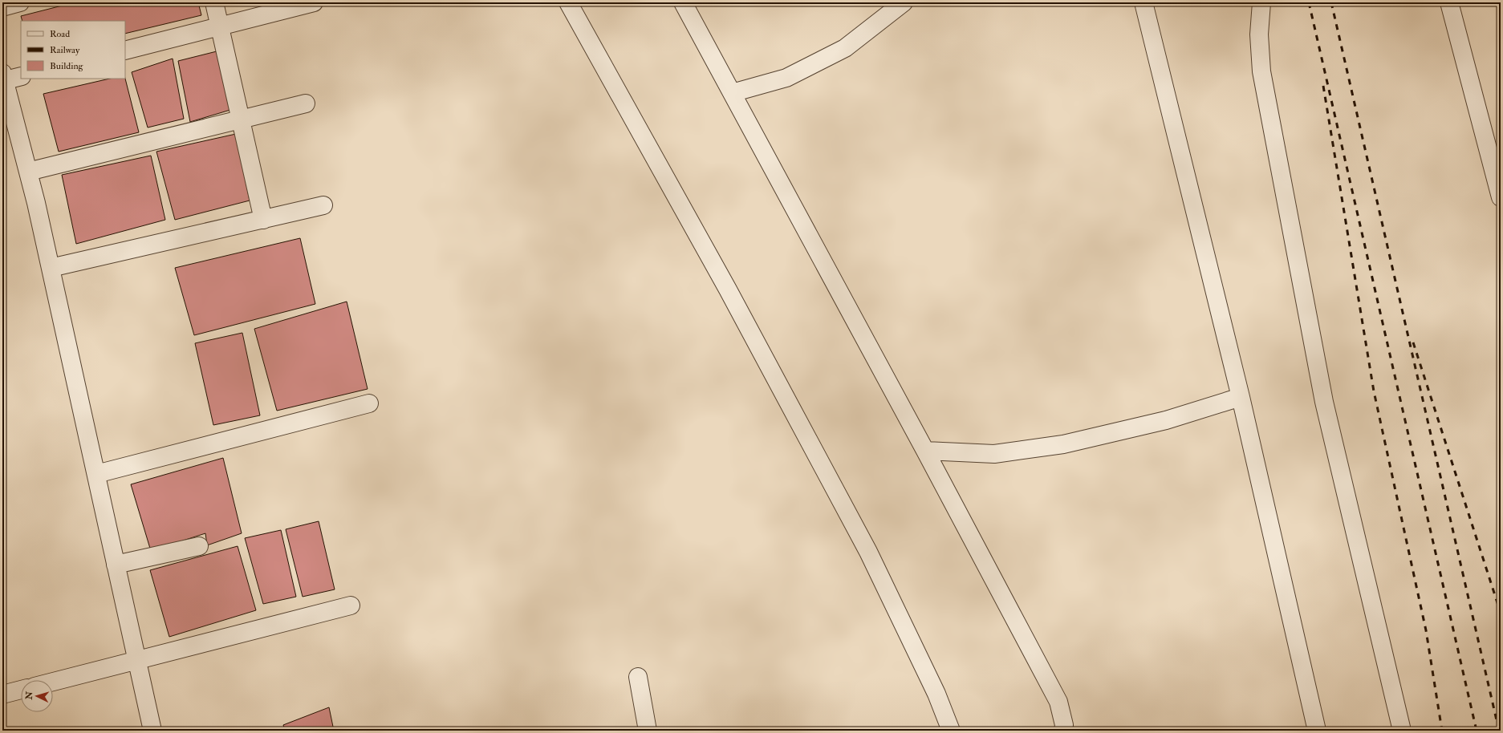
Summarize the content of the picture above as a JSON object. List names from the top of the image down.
{
  "legend": ["Road", "Railway", "Building"],
  "north": "left"
}
